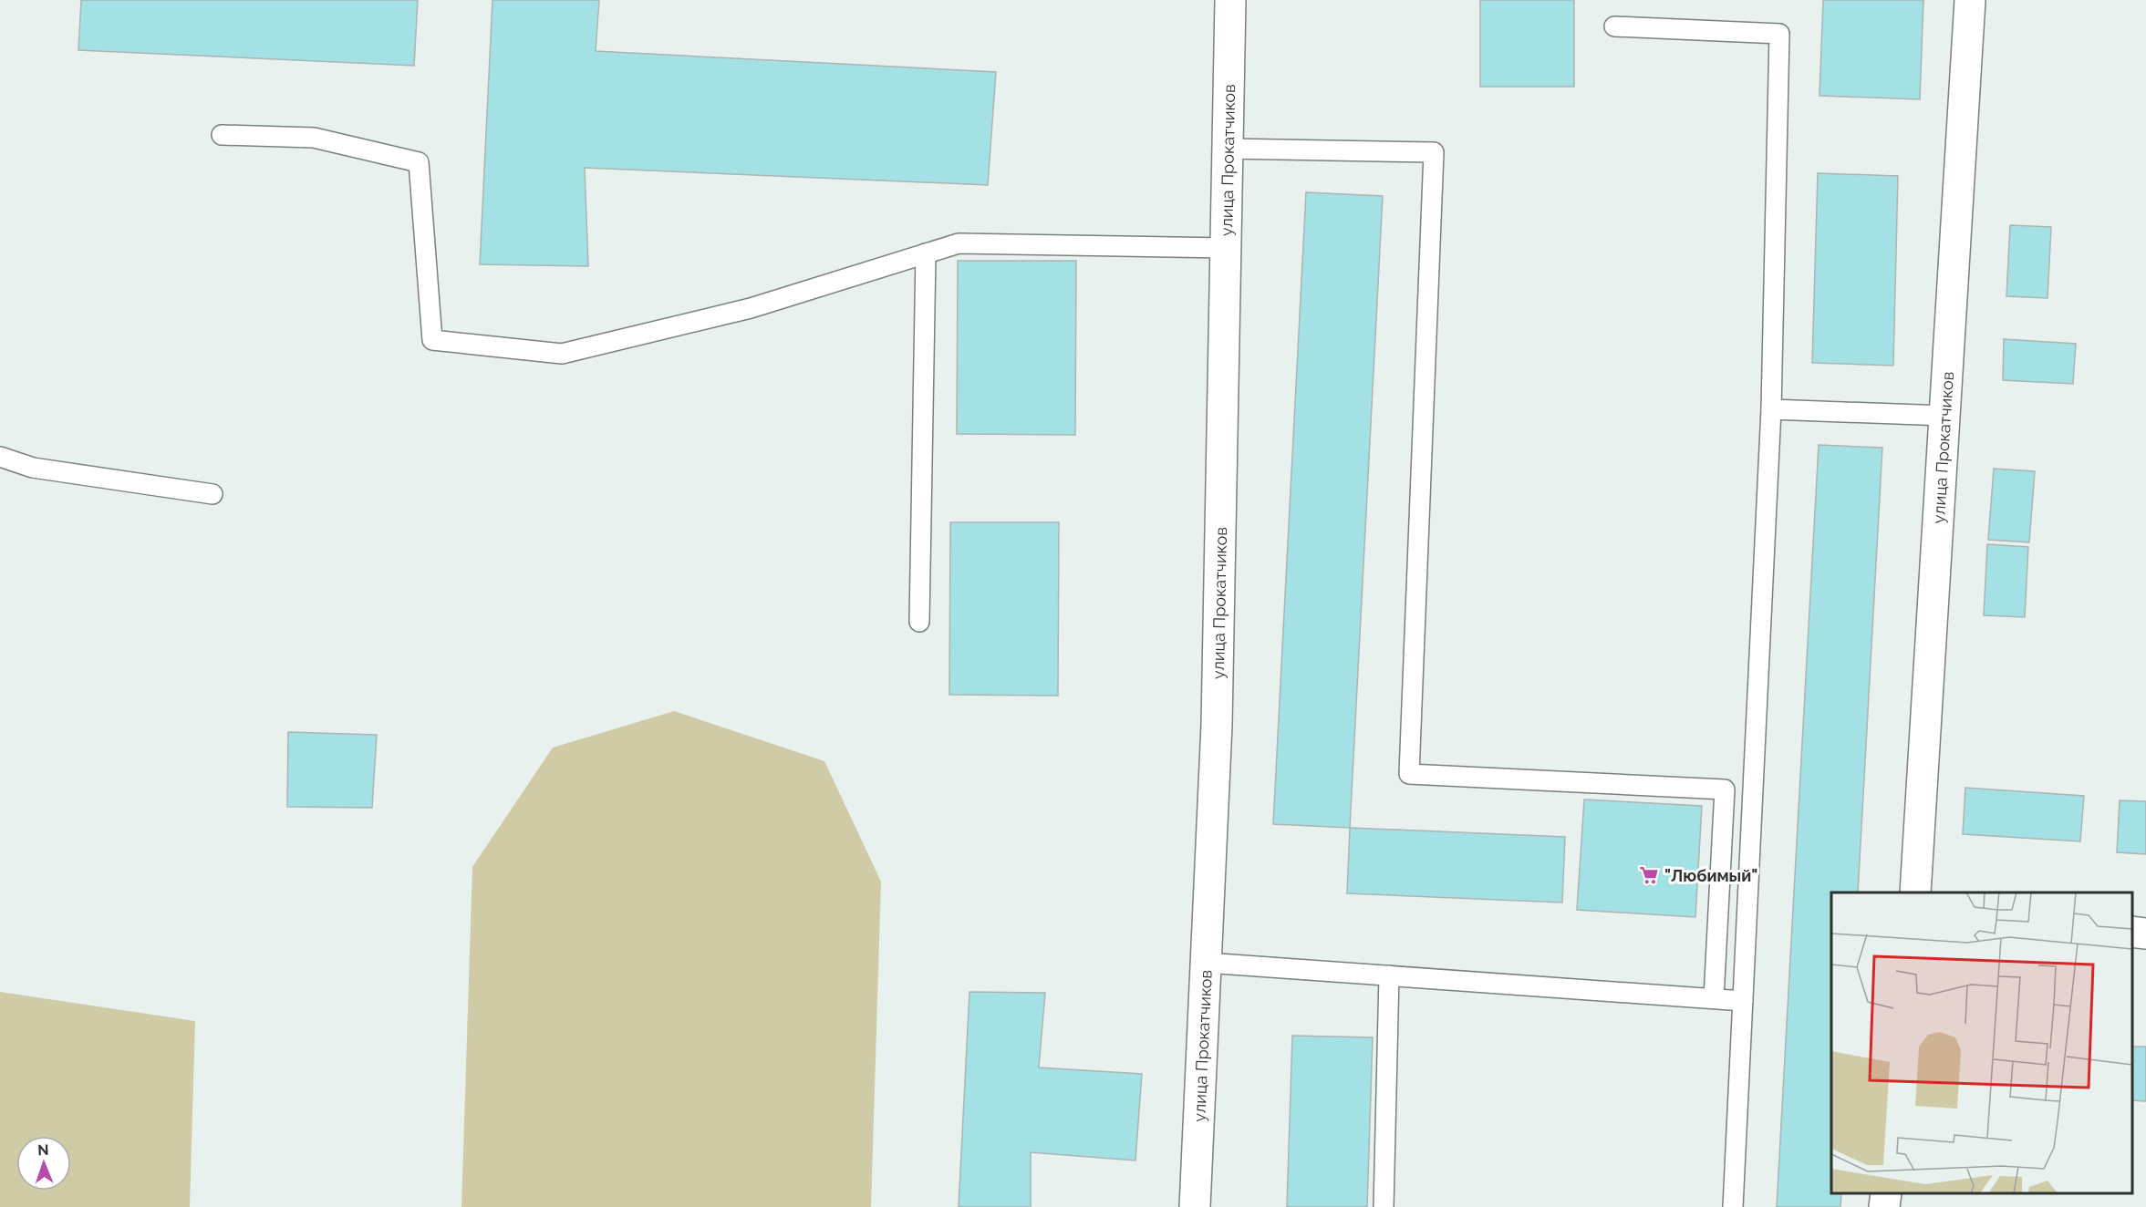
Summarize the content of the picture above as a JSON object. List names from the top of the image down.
{
  "streets": {
    "street": ["улица Прокатчиков"]
  },
  "places": {
    "supermarket": ["\"Любимый\""]
  },
  "north": "top"
}
